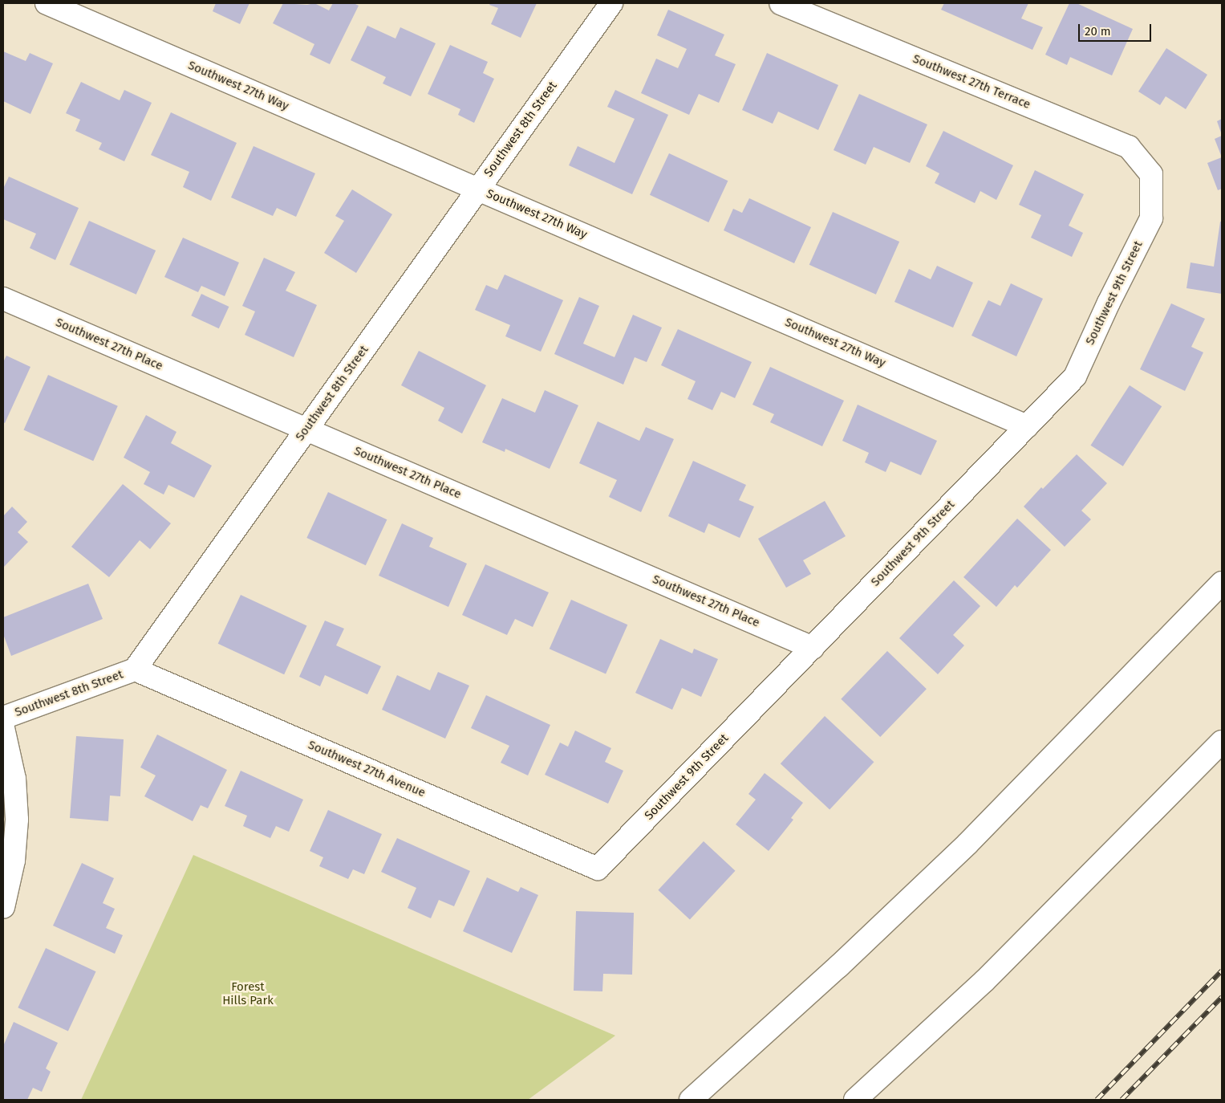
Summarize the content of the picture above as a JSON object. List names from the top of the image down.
{
  "streets": {
    "main road": [
      "Southwest 27th Terrace",
      "Southwest 27th Way",
      "Southwest 8th Street",
      "Southwest 9th Street",
      "Southwest 27th Place",
      "Southwest 27th Avenue"
    ]
  },
  "crossings": [
    ["Southwest 27th Terrace", "Southwest 9th Street"],
    ["Southwest 27th Way", "Southwest 8th Street"],
    ["Southwest 27th Way", "Southwest 9th Street"],
    ["Southwest 8th Street", "Southwest 27th Place"],
    ["Southwest 8th Street", "Southwest 27th Avenue"],
    ["Southwest 9th Street", "Southwest 27th Place"],
    ["Southwest 9th Street", "Southwest 27th Avenue"]
  ],
  "parks": ["Forest Hills Park"],
  "scale_bar": "20 m"
}
